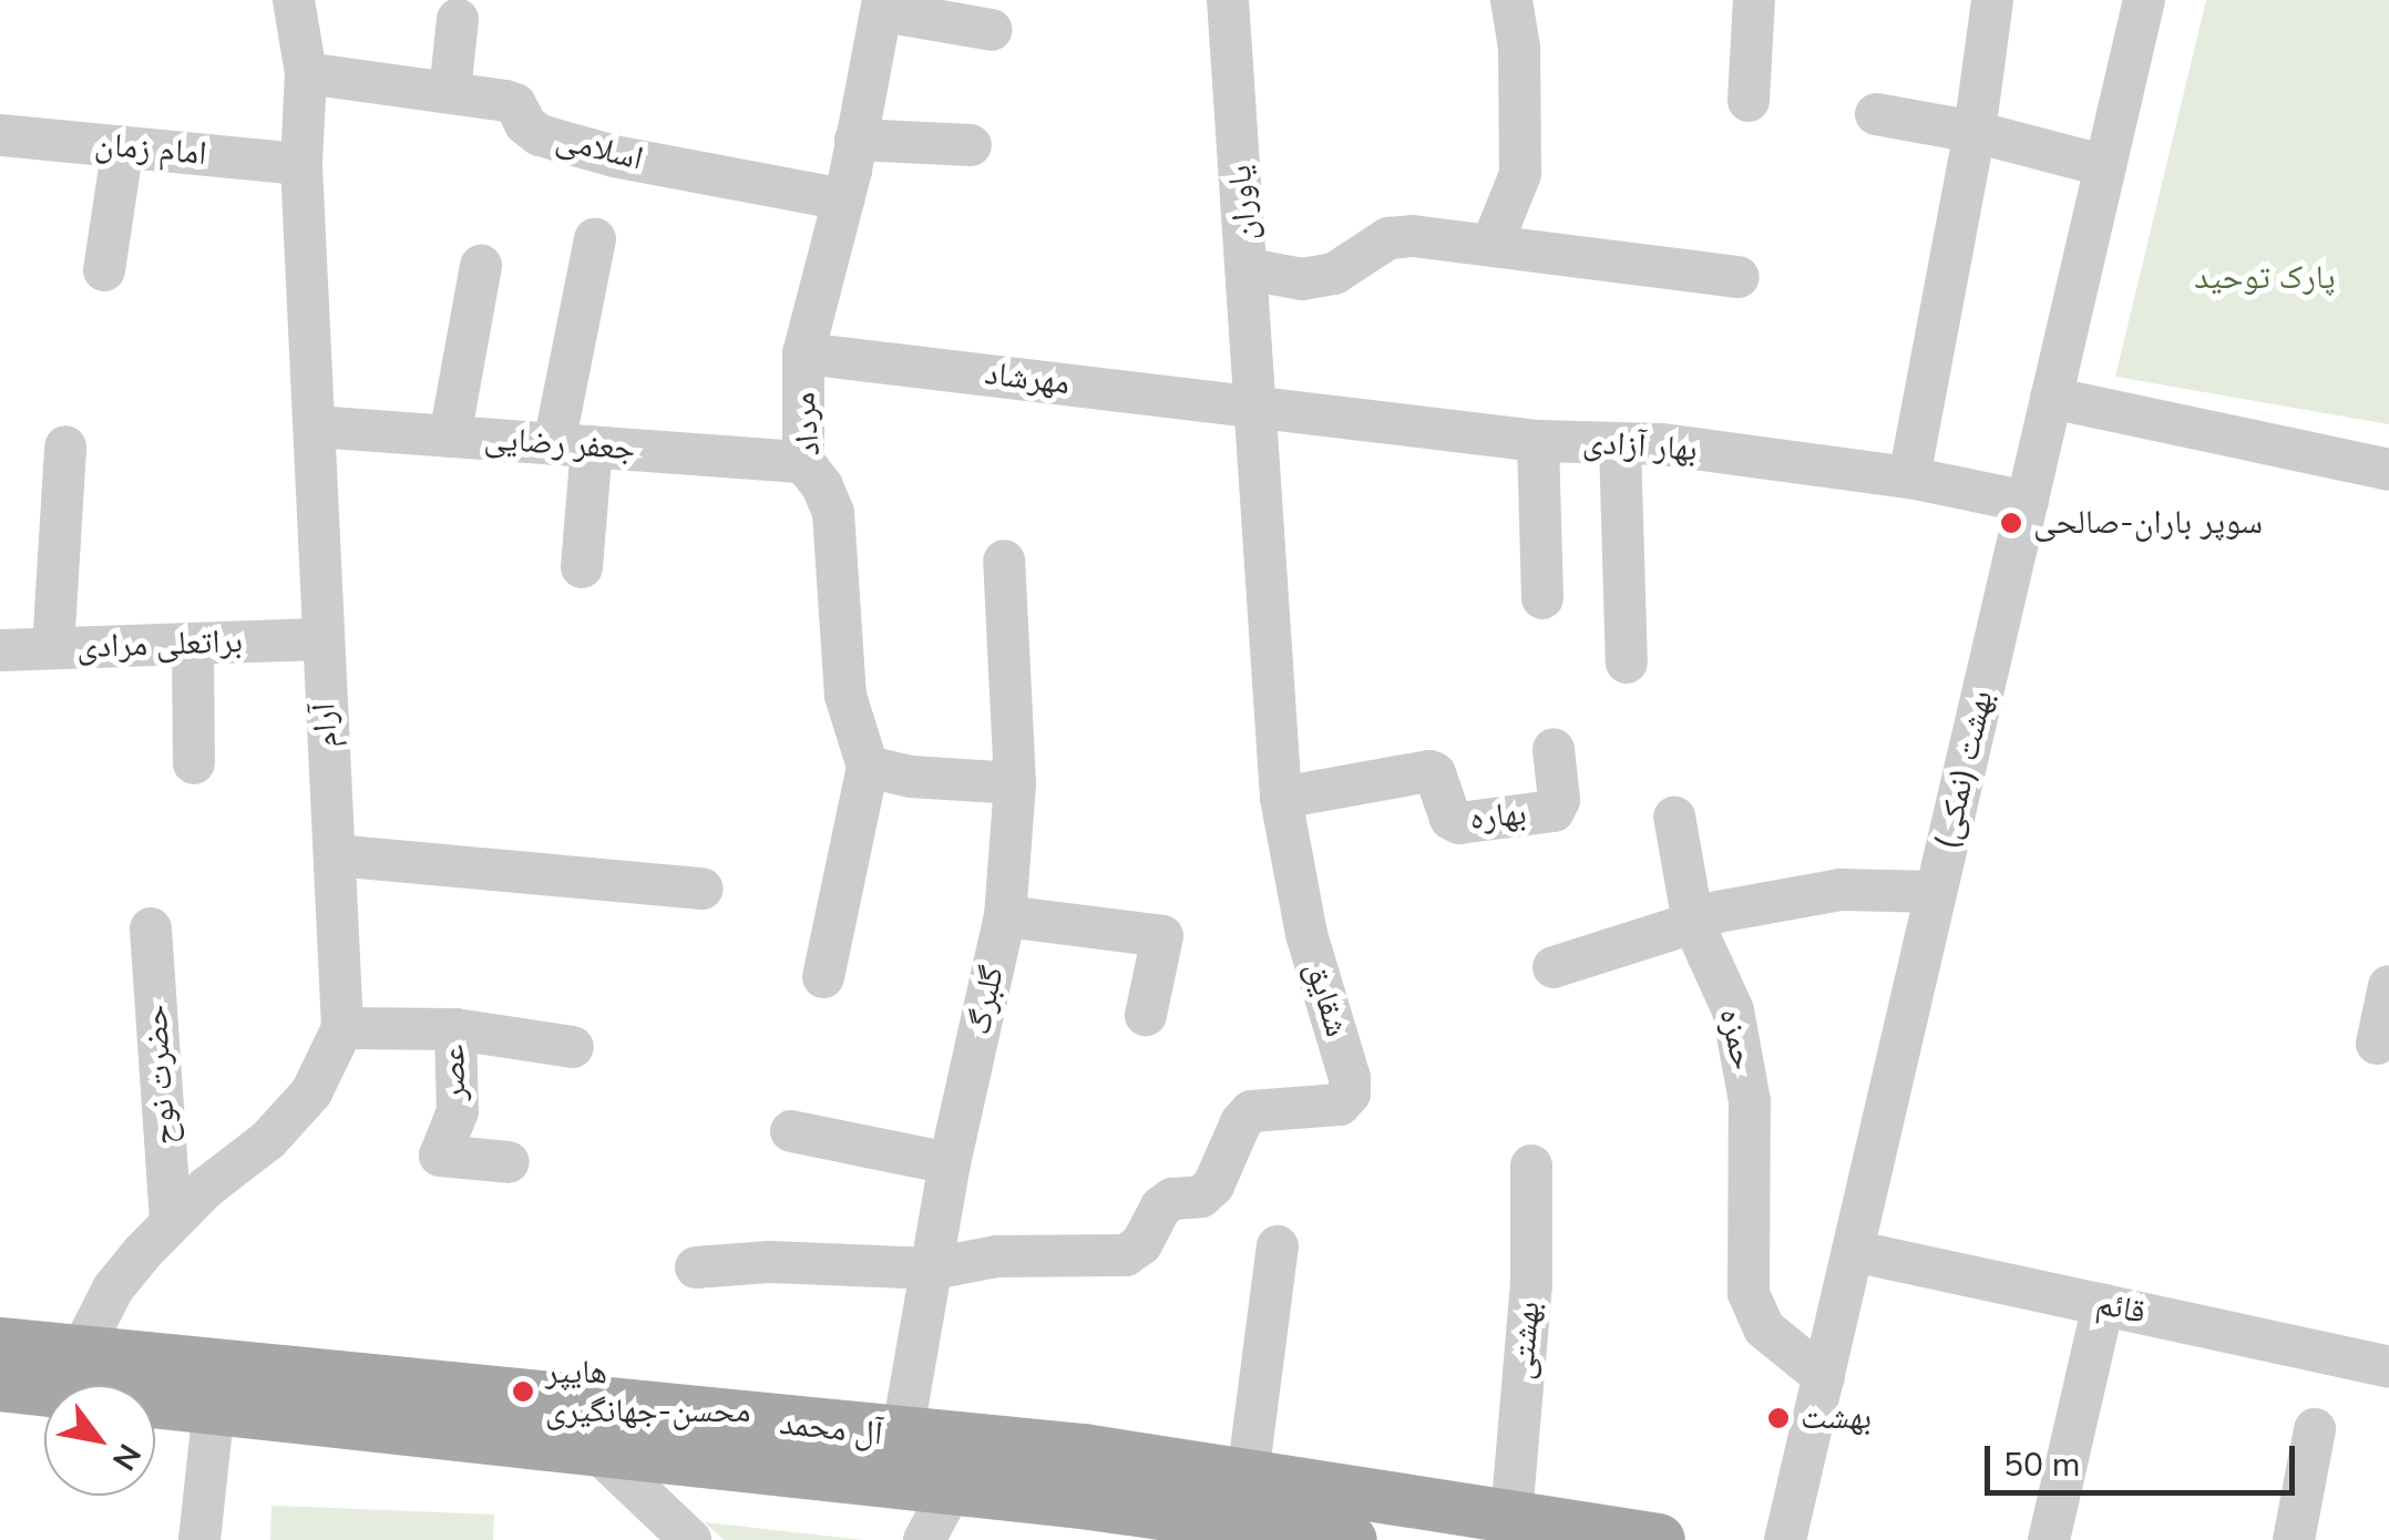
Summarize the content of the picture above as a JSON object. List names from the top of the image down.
{
  "streets": {
    "main road": ["آل محمد"],
    "street": [
      "امام زمان",
      "اسلامی",
      "یاوران",
      "مهرشاد",
      "مرداد",
      "جعفر رضایی",
      "بهار آزادی",
      "براتعلی مرادی",
      "آرام",
      "بهشت (نمکی)",
      "بهاره",
      "شقایق",
      "گلبرگ",
      "حمزه",
      "عصر",
      "حضرت نوح",
      "قائم",
      "بهشتی"
    ]
  },
  "crossings": [
    ["امام زمان", "آرام"],
    ["اسلامی", "مرداد"],
    ["اسلامی", "آرام"],
    ["یاوران", "مهرشاد"],
    ["یاوران", "بهار آزادی"],
    ["یاوران", "شقایق"],
    ["مهرشاد", "مرداد"],
    ["مهرشاد", "بهار آزادی"],
    ["مهرشاد", "شقایق"],
    ["مرداد", "جعفر رضایی"],
    ["جعفر رضایی", "آرام"],
    ["بهار آزادی", "بهشت (نمکی)"],
    ["بهار آزادی", "شقایق"],
    ["براتعلی مرادی", "آرام"],
    ["آرام", "عصر"],
    ["آرام", "حضرت نوح"],
    ["آرام", "آل محمد"],
    ["بهشت (نمکی)", "حمزه"],
    ["بهشت (نمکی)", "قائم"],
    ["بهاره", "شقایق"],
    ["شقایق", "گلبرگ"],
    ["گلبرگ", "آل محمد"],
    ["بهشتی", "آل محمد"]
  ],
  "parks": ["پارک توحید"],
  "places": ["سوپر باران-صالحی", "هایپر محسن-جهانگیری", "بهشت"],
  "scale_bar": "50 m",
  "north": "bottom right"
}
